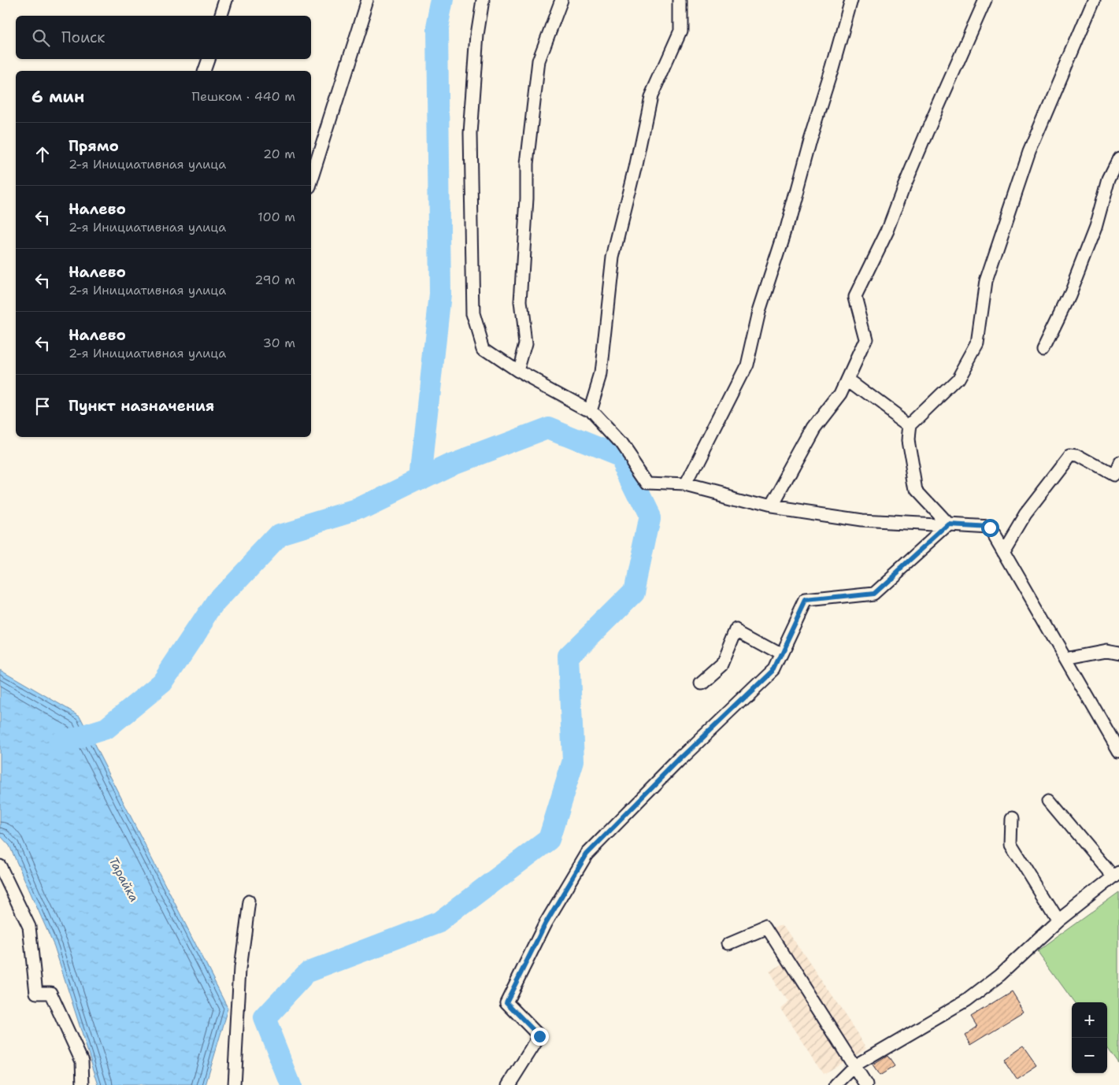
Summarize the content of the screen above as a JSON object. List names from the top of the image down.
{
  "water": ["Тарайка"],
  "page": {
    "search": "Поиск",
    "heading": ["6 мин", "Пешком · 440 m"],
    "list": [
      ["Прямо", "2-я Инициативная улица", "20 m"],
      ["Налево", "2-я Инициативная улица", "100 m"],
      ["Налево", "2-я Инициативная улица", "290 m"],
      ["Налево", "2-я Инициативная улица", "30 m"],
      "Пункт назначения"
    ],
    "map_buttons": ["+", "−"]
  }
}
